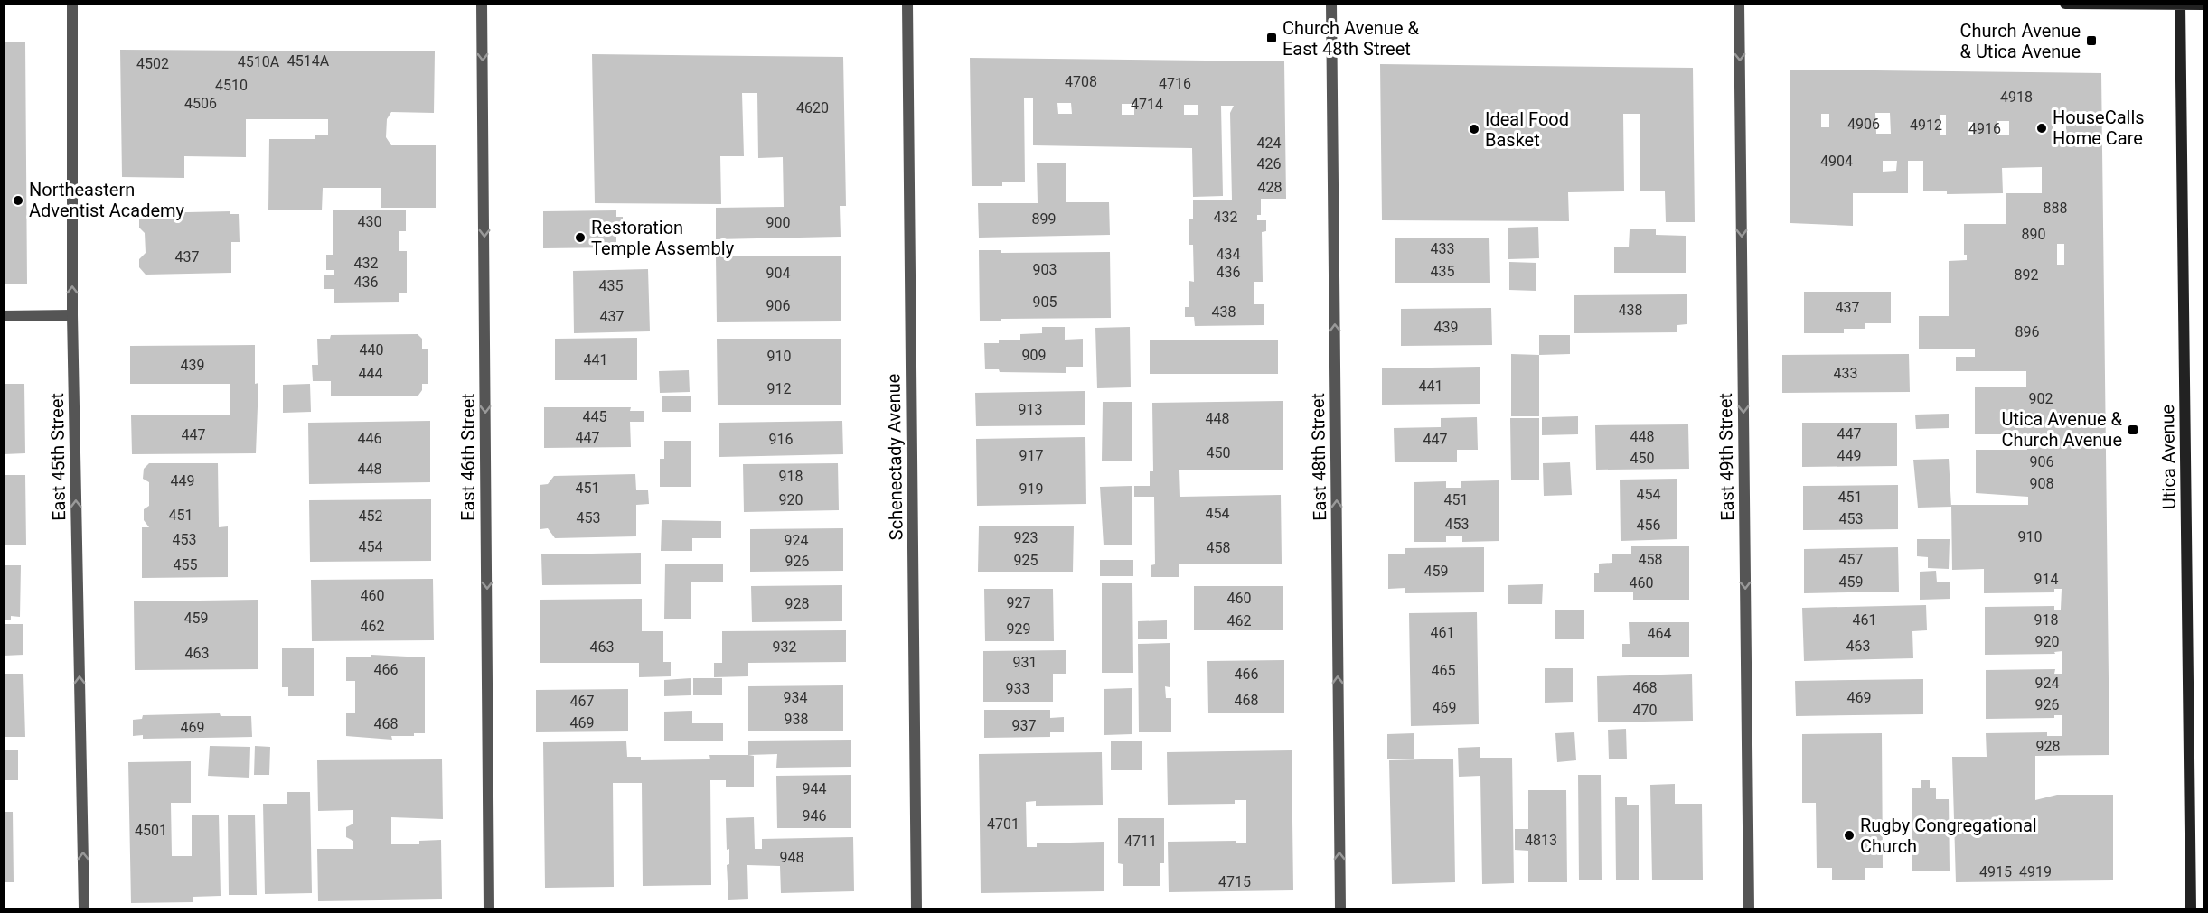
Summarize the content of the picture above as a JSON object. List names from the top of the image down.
{
  "streets": {
    "main road": ["Utica Avenue"],
    "street": [
      "East 45th Street",
      "East 46th Street",
      "Schenectady Avenue",
      "East 48th Street",
      "East 49th Street"
    ]
  },
  "one_way": [
    "East 45th Street",
    "East 46th Street",
    "East 48th Street",
    "East 49th Street"
  ],
  "places": {
    "transit": ["Church Avenue & East 48th Street", "Church Avenue & Utica Avenue", "Utica Avenue & Church Avenue"],
    "other": [
      "HouseCalls Home Care",
      "Ideal Food Basket",
      "Northeastern Adventist Academy",
      "Restoration Temple Assembly",
      "Rugby Congregational Church"
    ]
  },
  "house_numbers": [
    "4514A",
    "4510A",
    "4502",
    "4708",
    "4716",
    "4510",
    "4918",
    "4506",
    "4714",
    "4620",
    "4906",
    "4912",
    "4916",
    "424",
    "4904",
    "426",
    "428",
    "888",
    "432",
    "899",
    "430",
    "900",
    "890",
    "433",
    "434",
    "437",
    "432",
    "903",
    "435",
    "436",
    "904",
    "892",
    "436",
    "435",
    "905",
    "906",
    "437",
    "438",
    "438",
    "437",
    "439",
    "896",
    "440",
    "909",
    "910",
    "441",
    "439",
    "444",
    "433",
    "441",
    "912",
    "902",
    "913",
    "445",
    "448",
    "447",
    "447",
    "448",
    "447",
    "446",
    "916",
    "447",
    "450",
    "917",
    "449",
    "450",
    "906",
    "448",
    "918",
    "449",
    "908",
    "451",
    "919",
    "454",
    "451",
    "920",
    "451",
    "454",
    "451",
    "452",
    "453",
    "453",
    "453",
    "456",
    "910",
    "923",
    "453",
    "924",
    "454",
    "458",
    "458",
    "457",
    "925",
    "926",
    "455",
    "459",
    "914",
    "459",
    "460",
    "460",
    "460",
    "927",
    "928",
    "459",
    "461",
    "918",
    "462",
    "462",
    "929",
    "461",
    "464",
    "920",
    "463",
    "463",
    "932",
    "463",
    "931",
    "466",
    "465",
    "466",
    "924",
    "468",
    "933",
    "934",
    "469",
    "468",
    "467",
    "926",
    "469",
    "470",
    "938",
    "469",
    "468",
    "937",
    "469",
    "928",
    "944",
    "946",
    "4701",
    "4501",
    "4813",
    "4711",
    "948",
    "4915",
    "4919",
    "4715"
  ]
}
